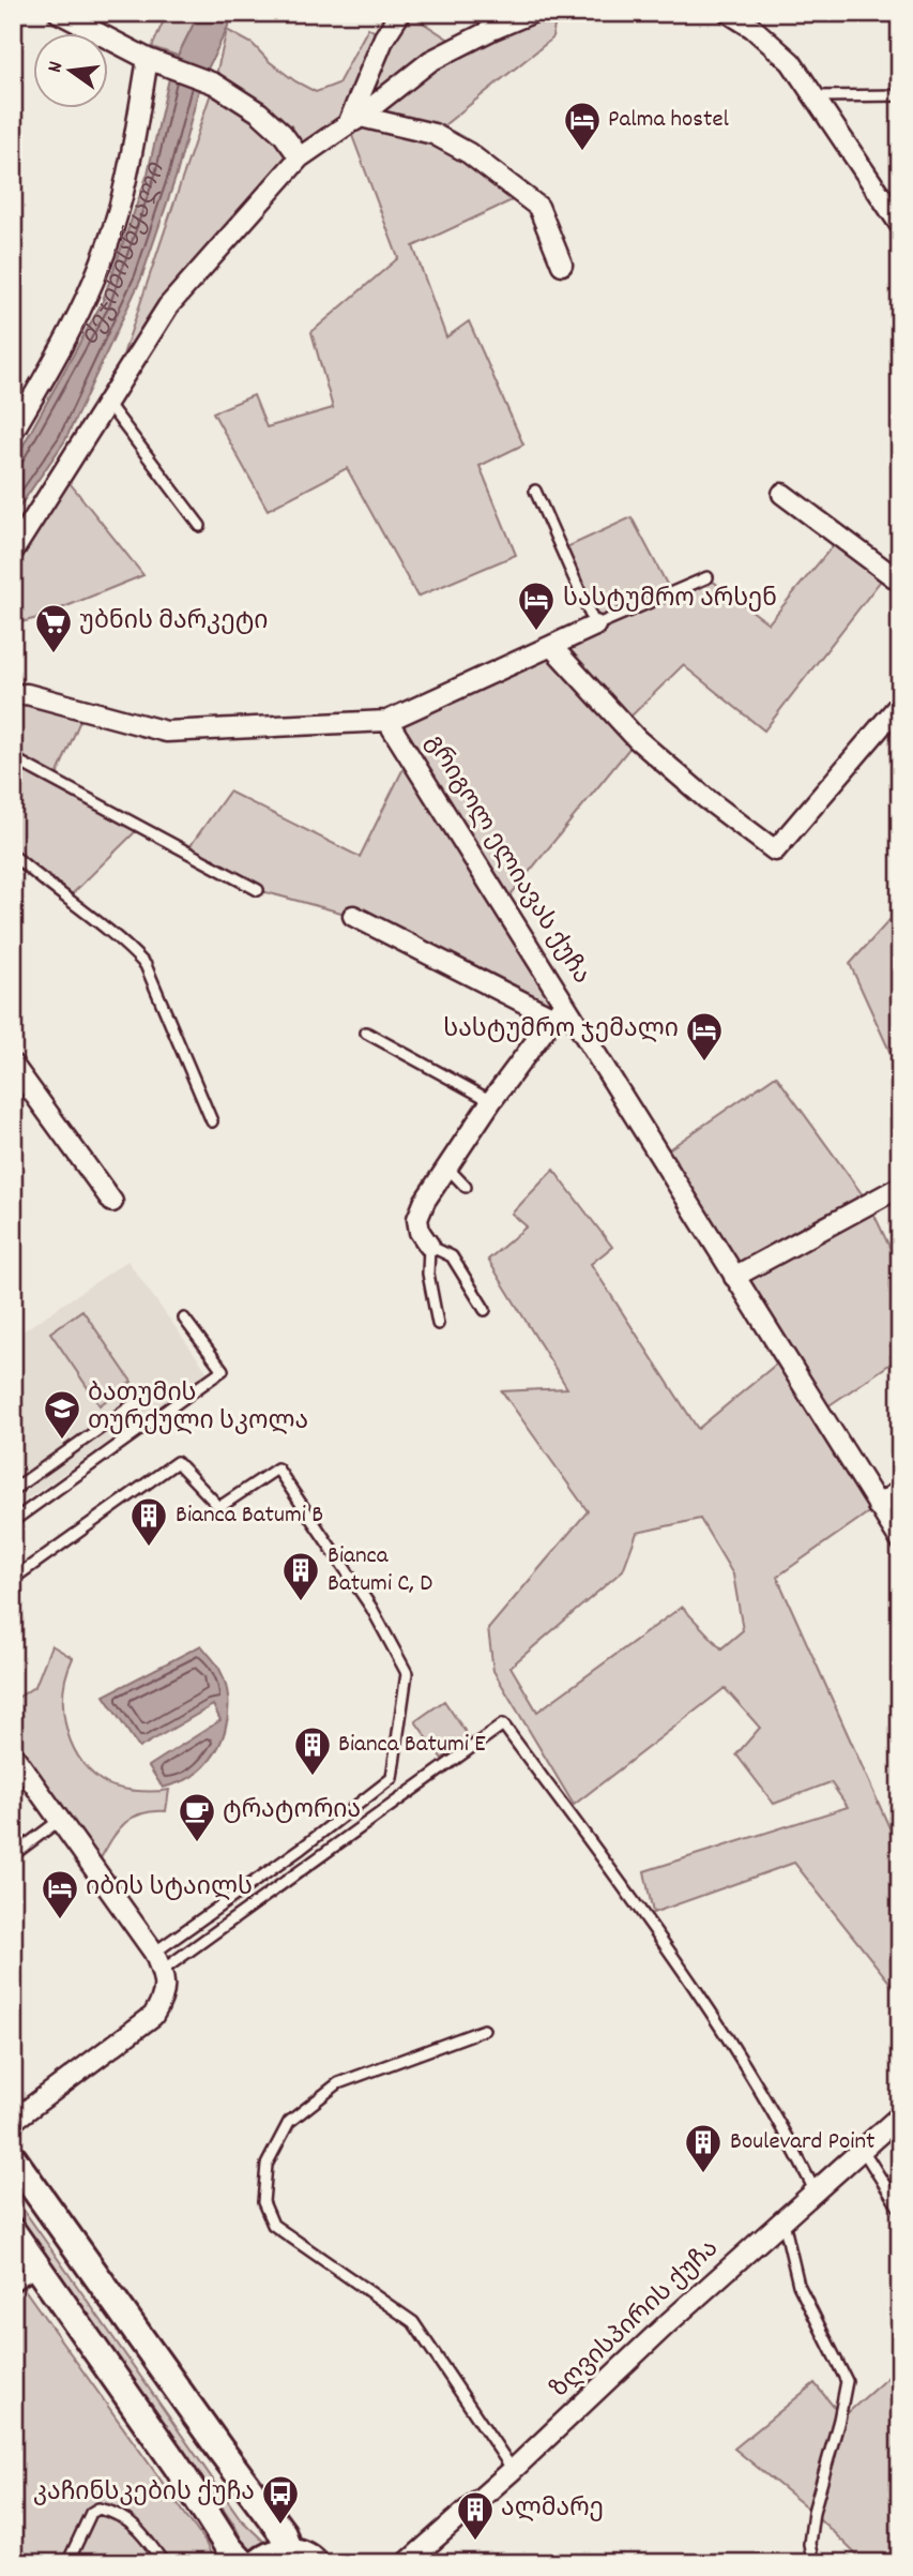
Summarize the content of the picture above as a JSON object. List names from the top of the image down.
{
  "streets": {
    "street": ["გრიგოლ ელიავას ქუჩა", "ზღვისპირის ქუჩა"]
  },
  "water": ["მეჯინისწყალი"],
  "places": {
    "hotel": [
      "Palma hostel",
      "სასტუმრო არსენ",
      "სასტუმრო ჯემალი",
      "იბის სტაილს"
    ],
    "supermarket": ["უბნის მარკეტი"],
    "school or university": ["ბათუმის თურქული სკოლა"],
    "building": [
      "Bianca Batumi B",
      "Bianca Batumi C, D",
      "Bianca Batumi E",
      "Boulevard Point",
      "ალმარე"
    ],
    "cafe": ["ტრატორია"],
    "bus stop": ["კაჩინსკების ქუჩა"]
  },
  "north": "left"
}
